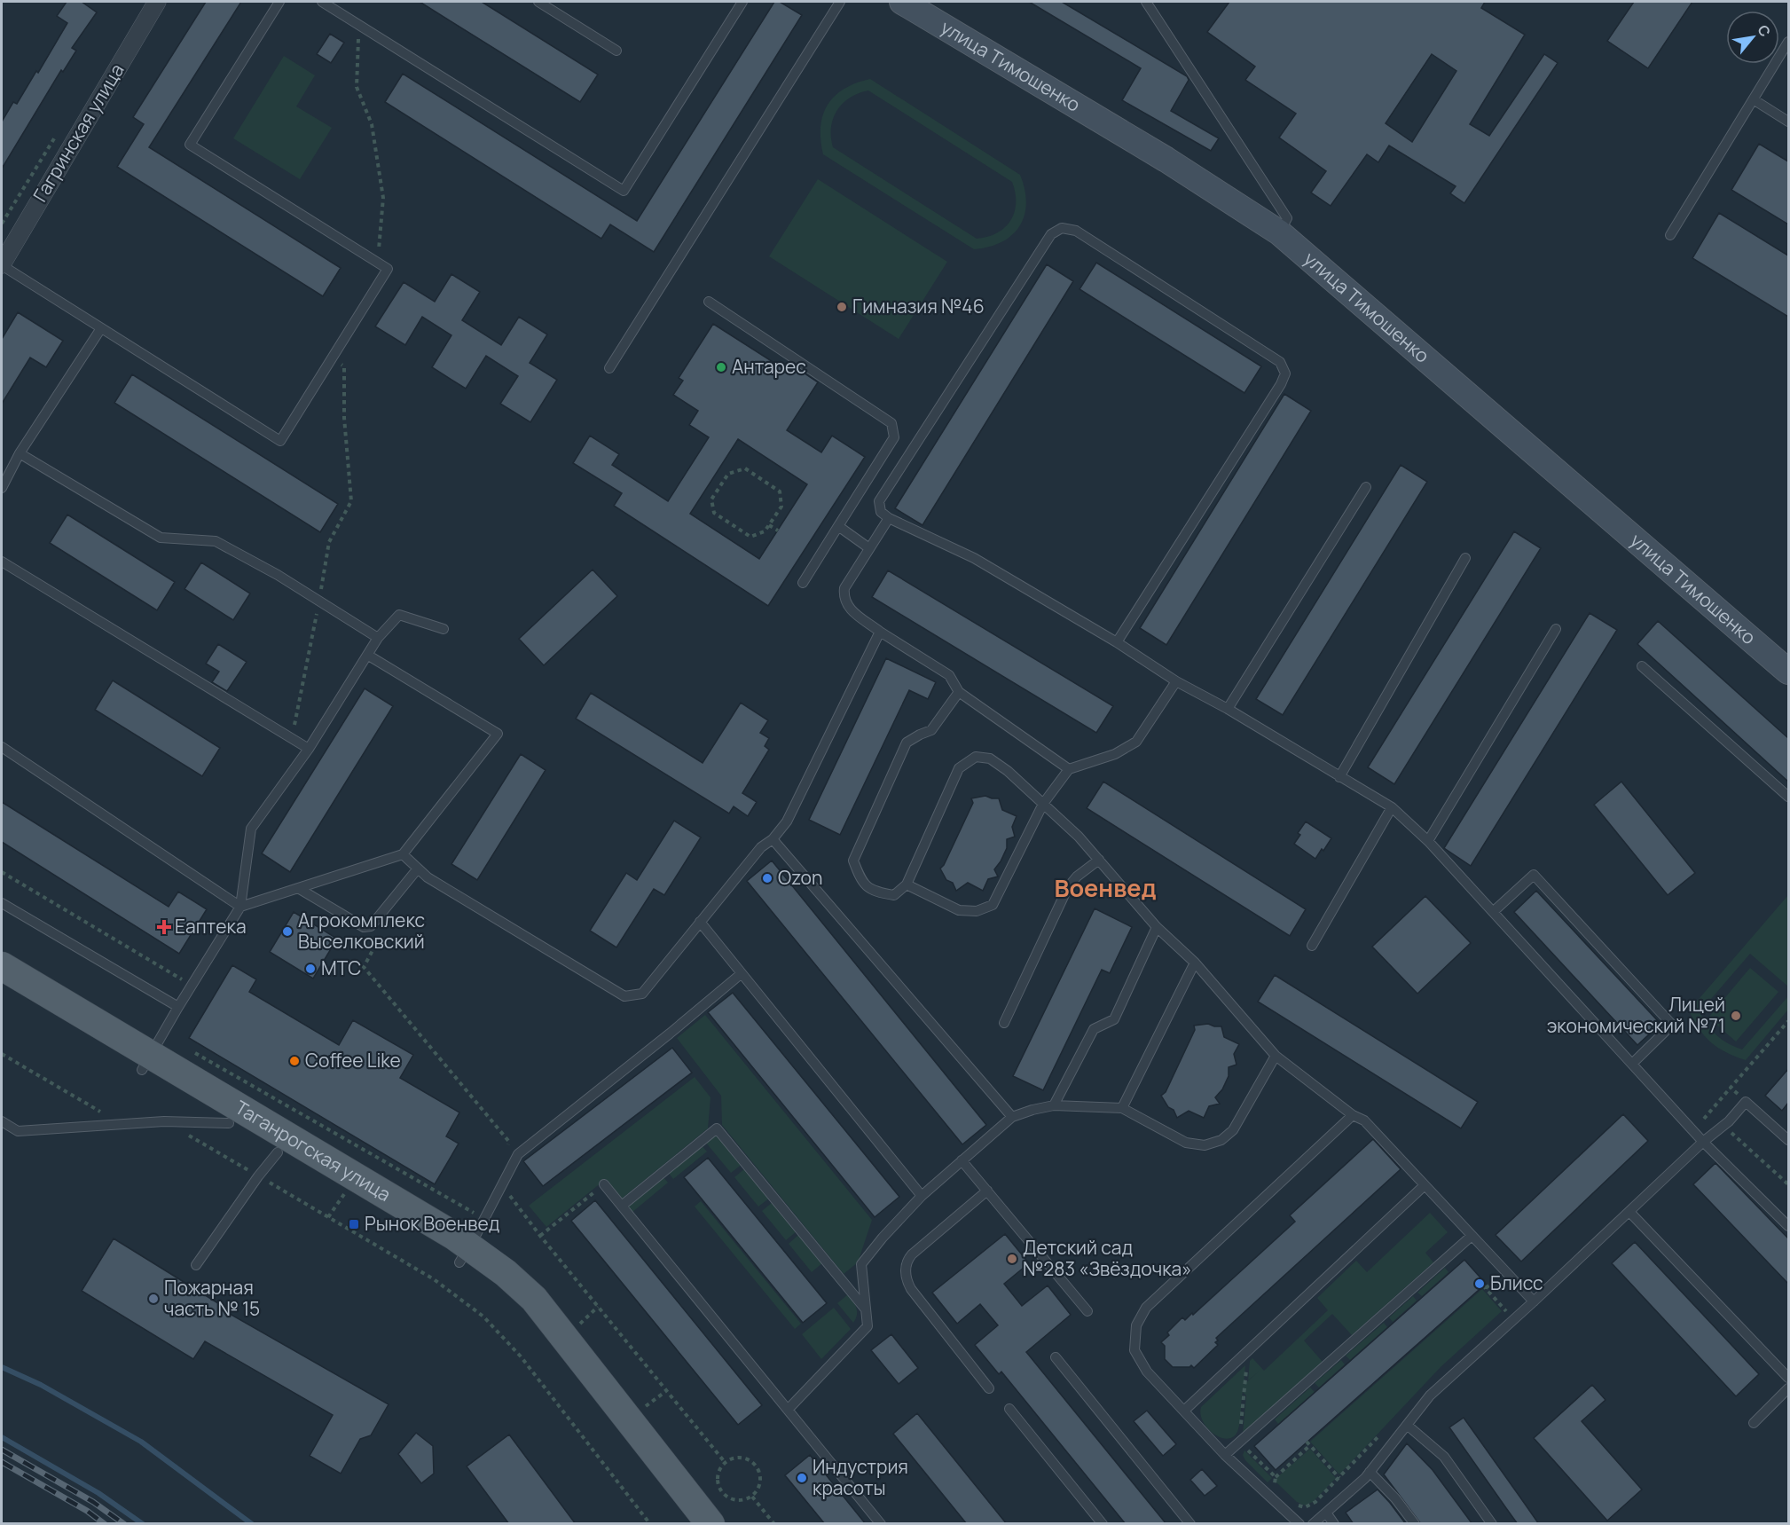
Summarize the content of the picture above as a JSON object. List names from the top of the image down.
{
  "streets": {
    "main road": ["Таганрогская улица"],
    "street": ["улица Тимошенко", "Гагринская улица"]
  },
  "districts": ["Военвед"],
  "places": {
    "other": [
      "Гимназия №46",
      "Антарес",
      "Ozon",
      "Агрокомплекс Выселковский",
      "МТС",
      "Лицей экономический №71",
      "Coffee Like",
      "Детский сад №283 «Звёздочка»",
      "Блисс",
      "Пожарная часть № 15",
      "Индустрия красоты"
    ],
    "health": ["Еаптека"],
    "transit": ["Рынок Военвед"]
  },
  "north": "top right"
}
